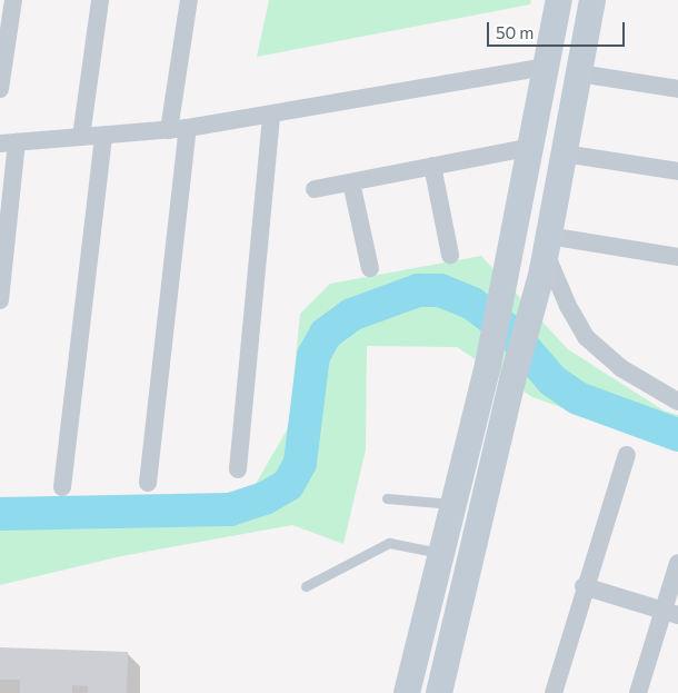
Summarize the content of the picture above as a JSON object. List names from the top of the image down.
{
  "scale_bar": "50 m"
}
